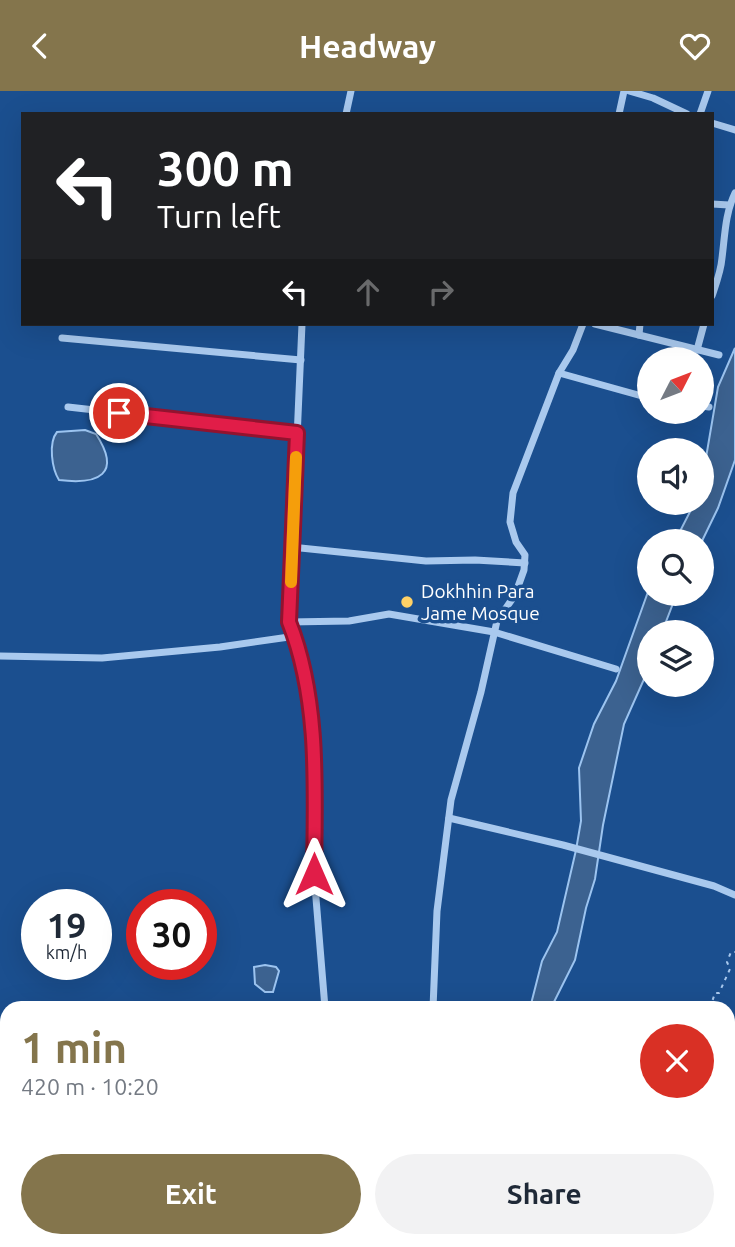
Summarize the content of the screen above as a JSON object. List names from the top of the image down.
{
  "places": ["Dokhhin Para Jame Mosque"],
  "north": "top right",
  "page": {
    "header": "Headway",
    "turn": ["300 m", "Turn left"],
    "speed": "19 km/h",
    "limit": "30",
    "heading": ["1 min", "420 m · 10:20"],
    "buttons": ["Exit", "Share"]
  }
}
